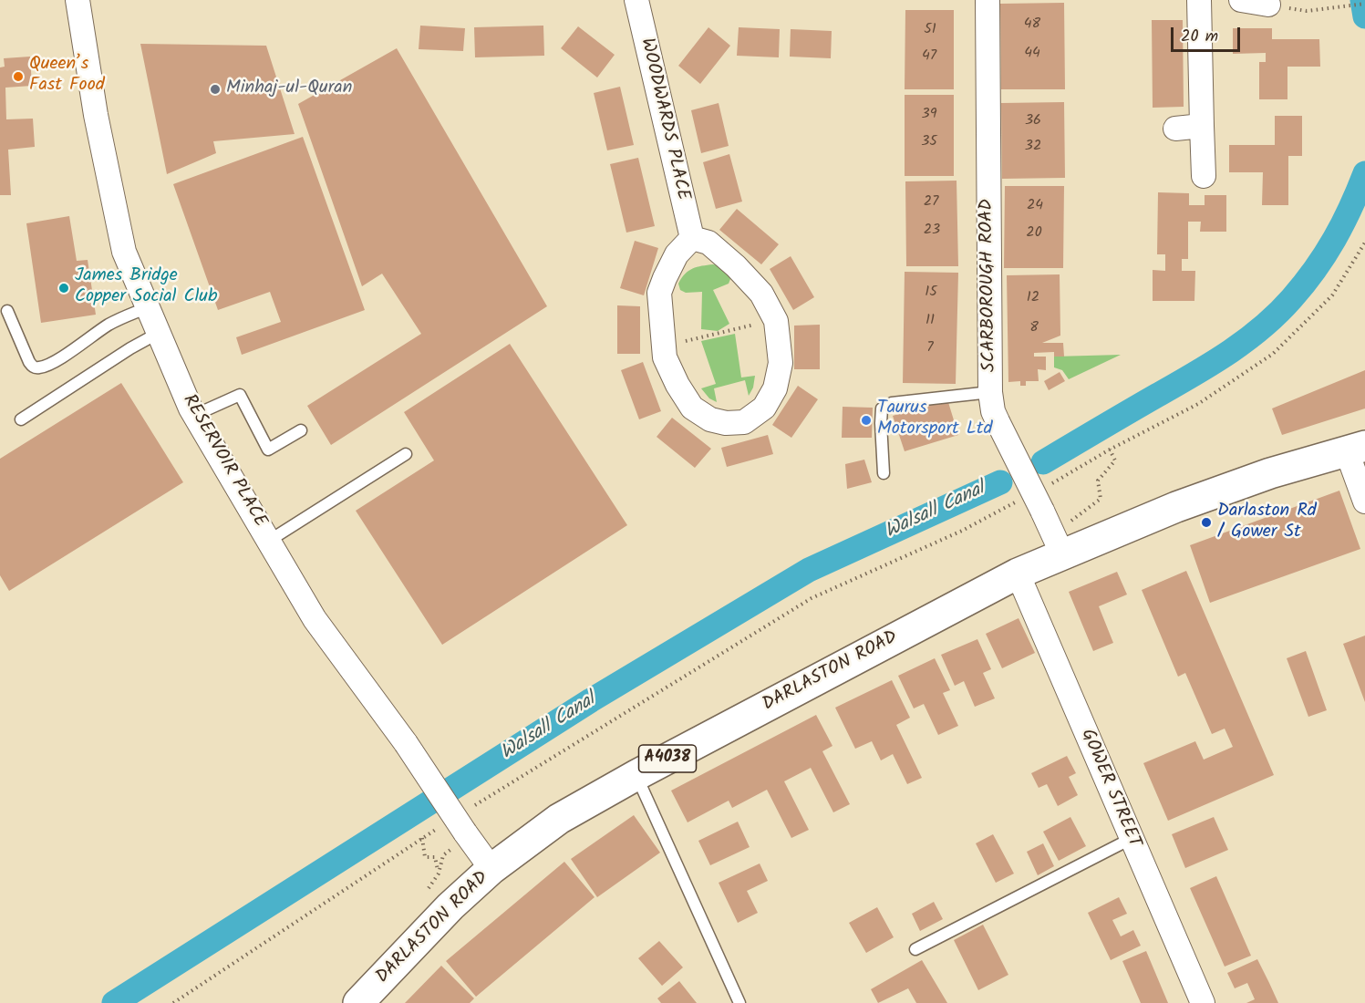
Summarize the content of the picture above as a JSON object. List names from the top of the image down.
{
  "streets": {
    "main road": ["DARLASTON ROAD", "A4038"],
    "street": [
      "WOODWARDS PLACE",
      "SCARBOROUGH ROAD",
      "RESERVOIR PLACE",
      "GOWER STREET"
    ]
  },
  "crossings": [
    ["SCARBOROUGH ROAD", "DARLASTON ROAD"],
    ["RESERVOIR PLACE", "DARLASTON ROAD"],
    ["DARLASTON ROAD", "GOWER STREET"]
  ],
  "water": ["Walsall Canal"],
  "places": [
    "Queen’s Fast Food",
    "Minhaj-ul-Quran",
    "James Bridge Copper Social Club",
    "Taurus Motorsport Ltd",
    "Darlaston Rd / Gower St"
  ],
  "house_numbers": [
    "48",
    "51",
    "44",
    "47",
    "39",
    "36",
    "35",
    "32",
    "27",
    "24",
    "23",
    "20",
    "15",
    "12",
    "11",
    "8",
    "7"
  ],
  "scale_bar": "20 m"
}
